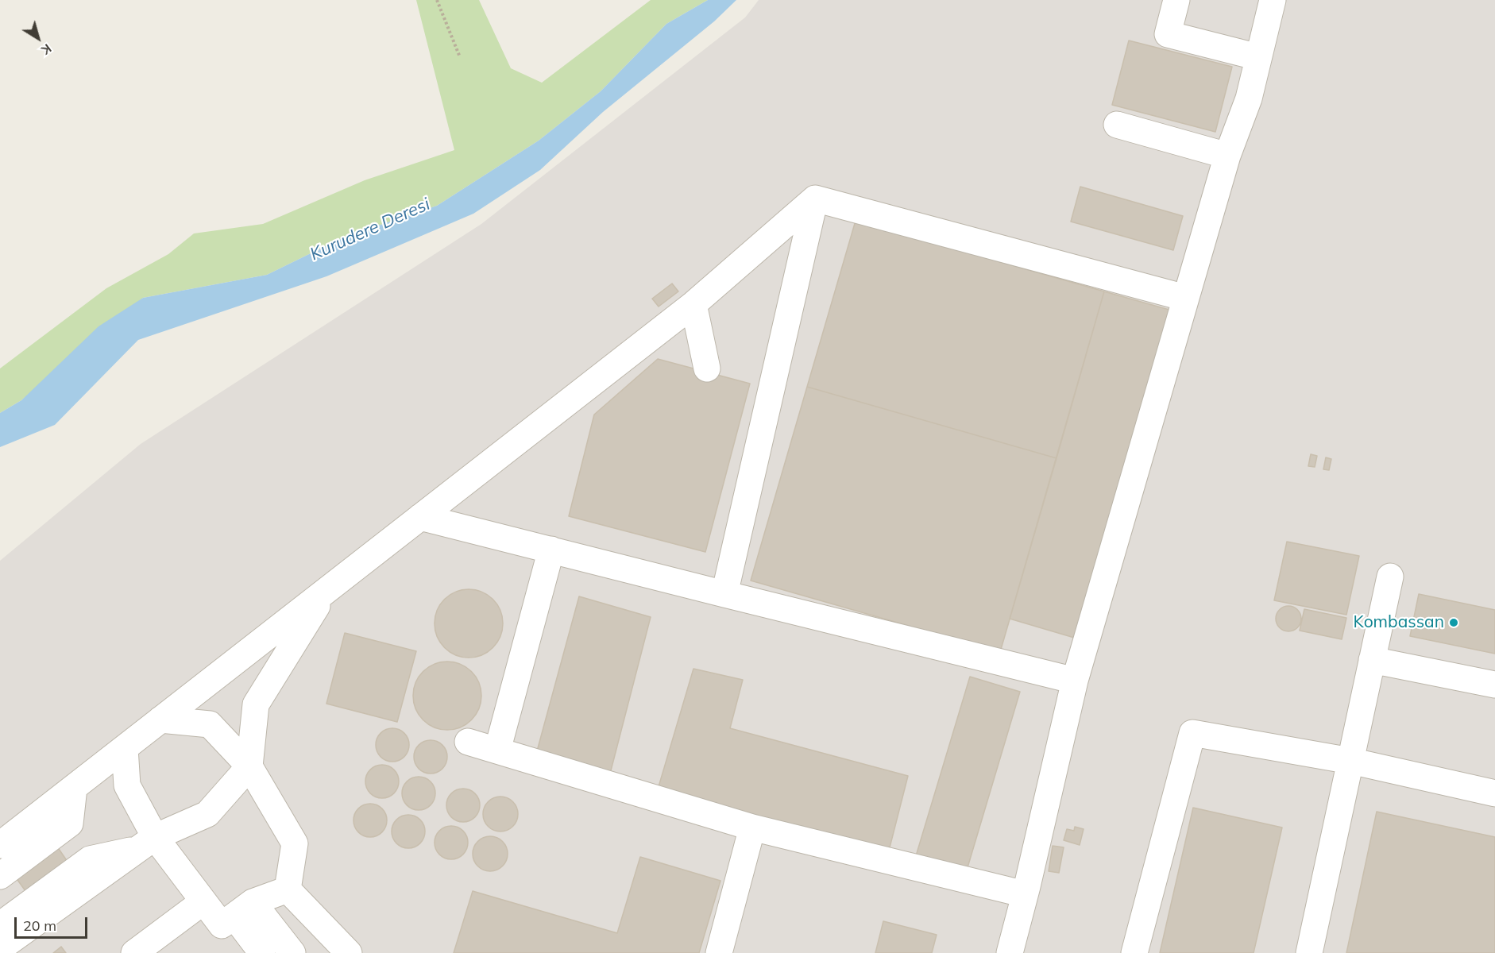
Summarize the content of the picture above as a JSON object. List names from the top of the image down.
{
  "water": ["Kurudere Deresi"],
  "places": ["Kombassan"],
  "scale_bar": "20 m",
  "north": "bottom right"
}
